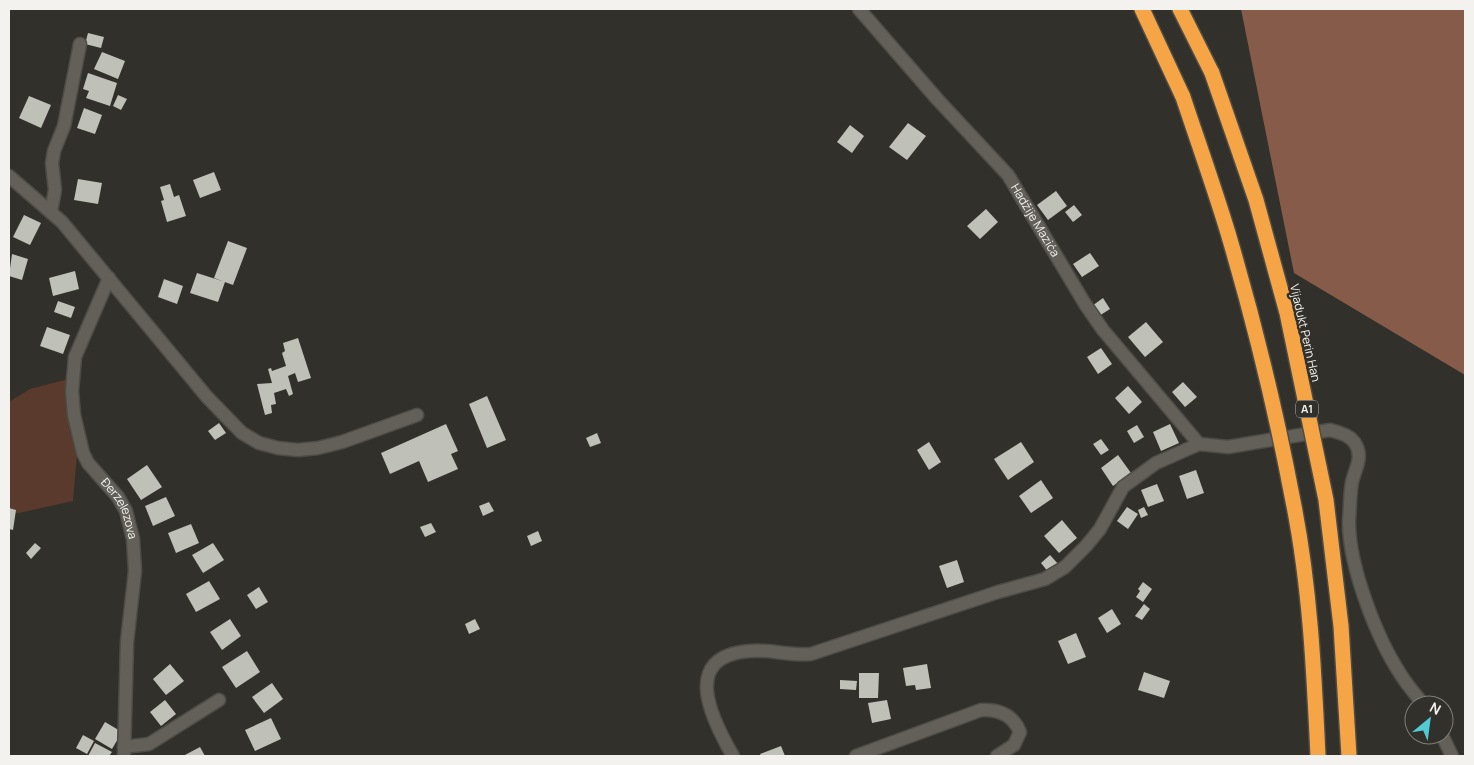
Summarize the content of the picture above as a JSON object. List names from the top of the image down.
{
  "streets": {
    "highway": ["Vijadukt Perin Han", "A1"],
    "street": ["Hadžije Mazića", "Đerzelezova"]
  },
  "north": "top right"
}
